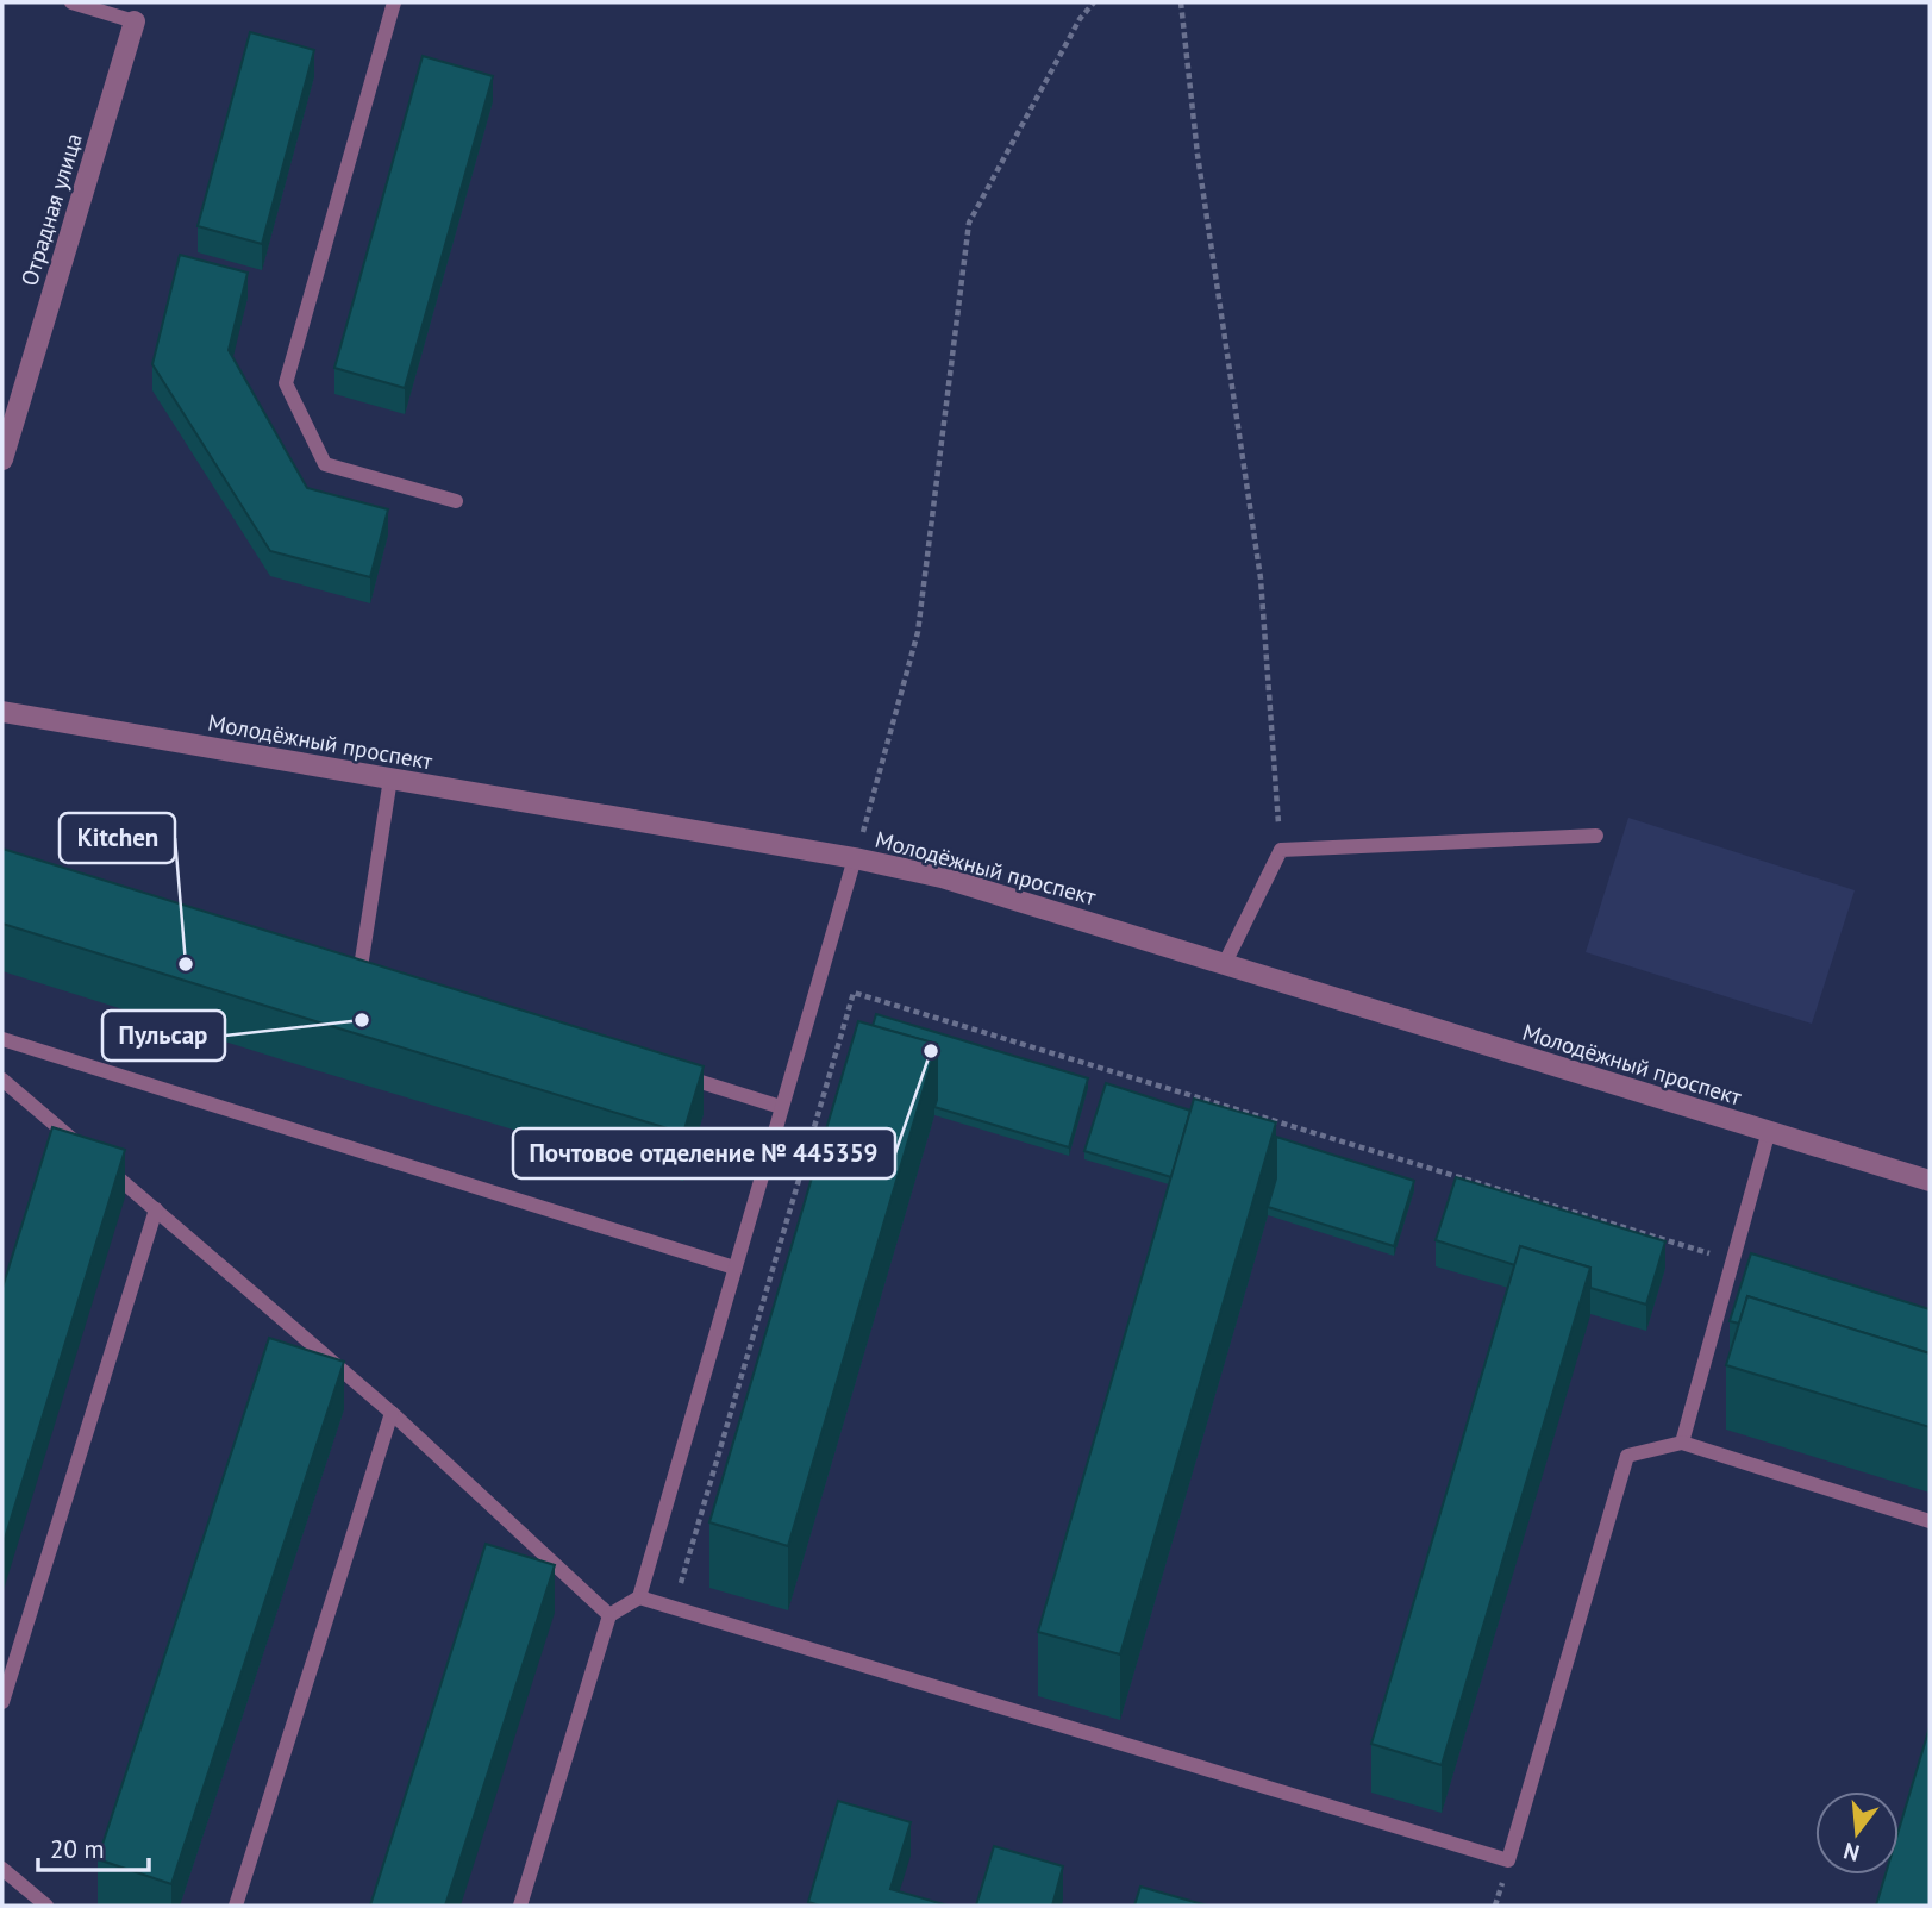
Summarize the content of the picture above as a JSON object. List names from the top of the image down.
{
  "streets": {
    "street": ["Отрадная улица", "Молодёжный проспект"]
  },
  "places": ["Kitchen", "Пульсар", "Почтовое отделение № 445359"],
  "scale_bar": "20 m",
  "north": "bottom"
}
